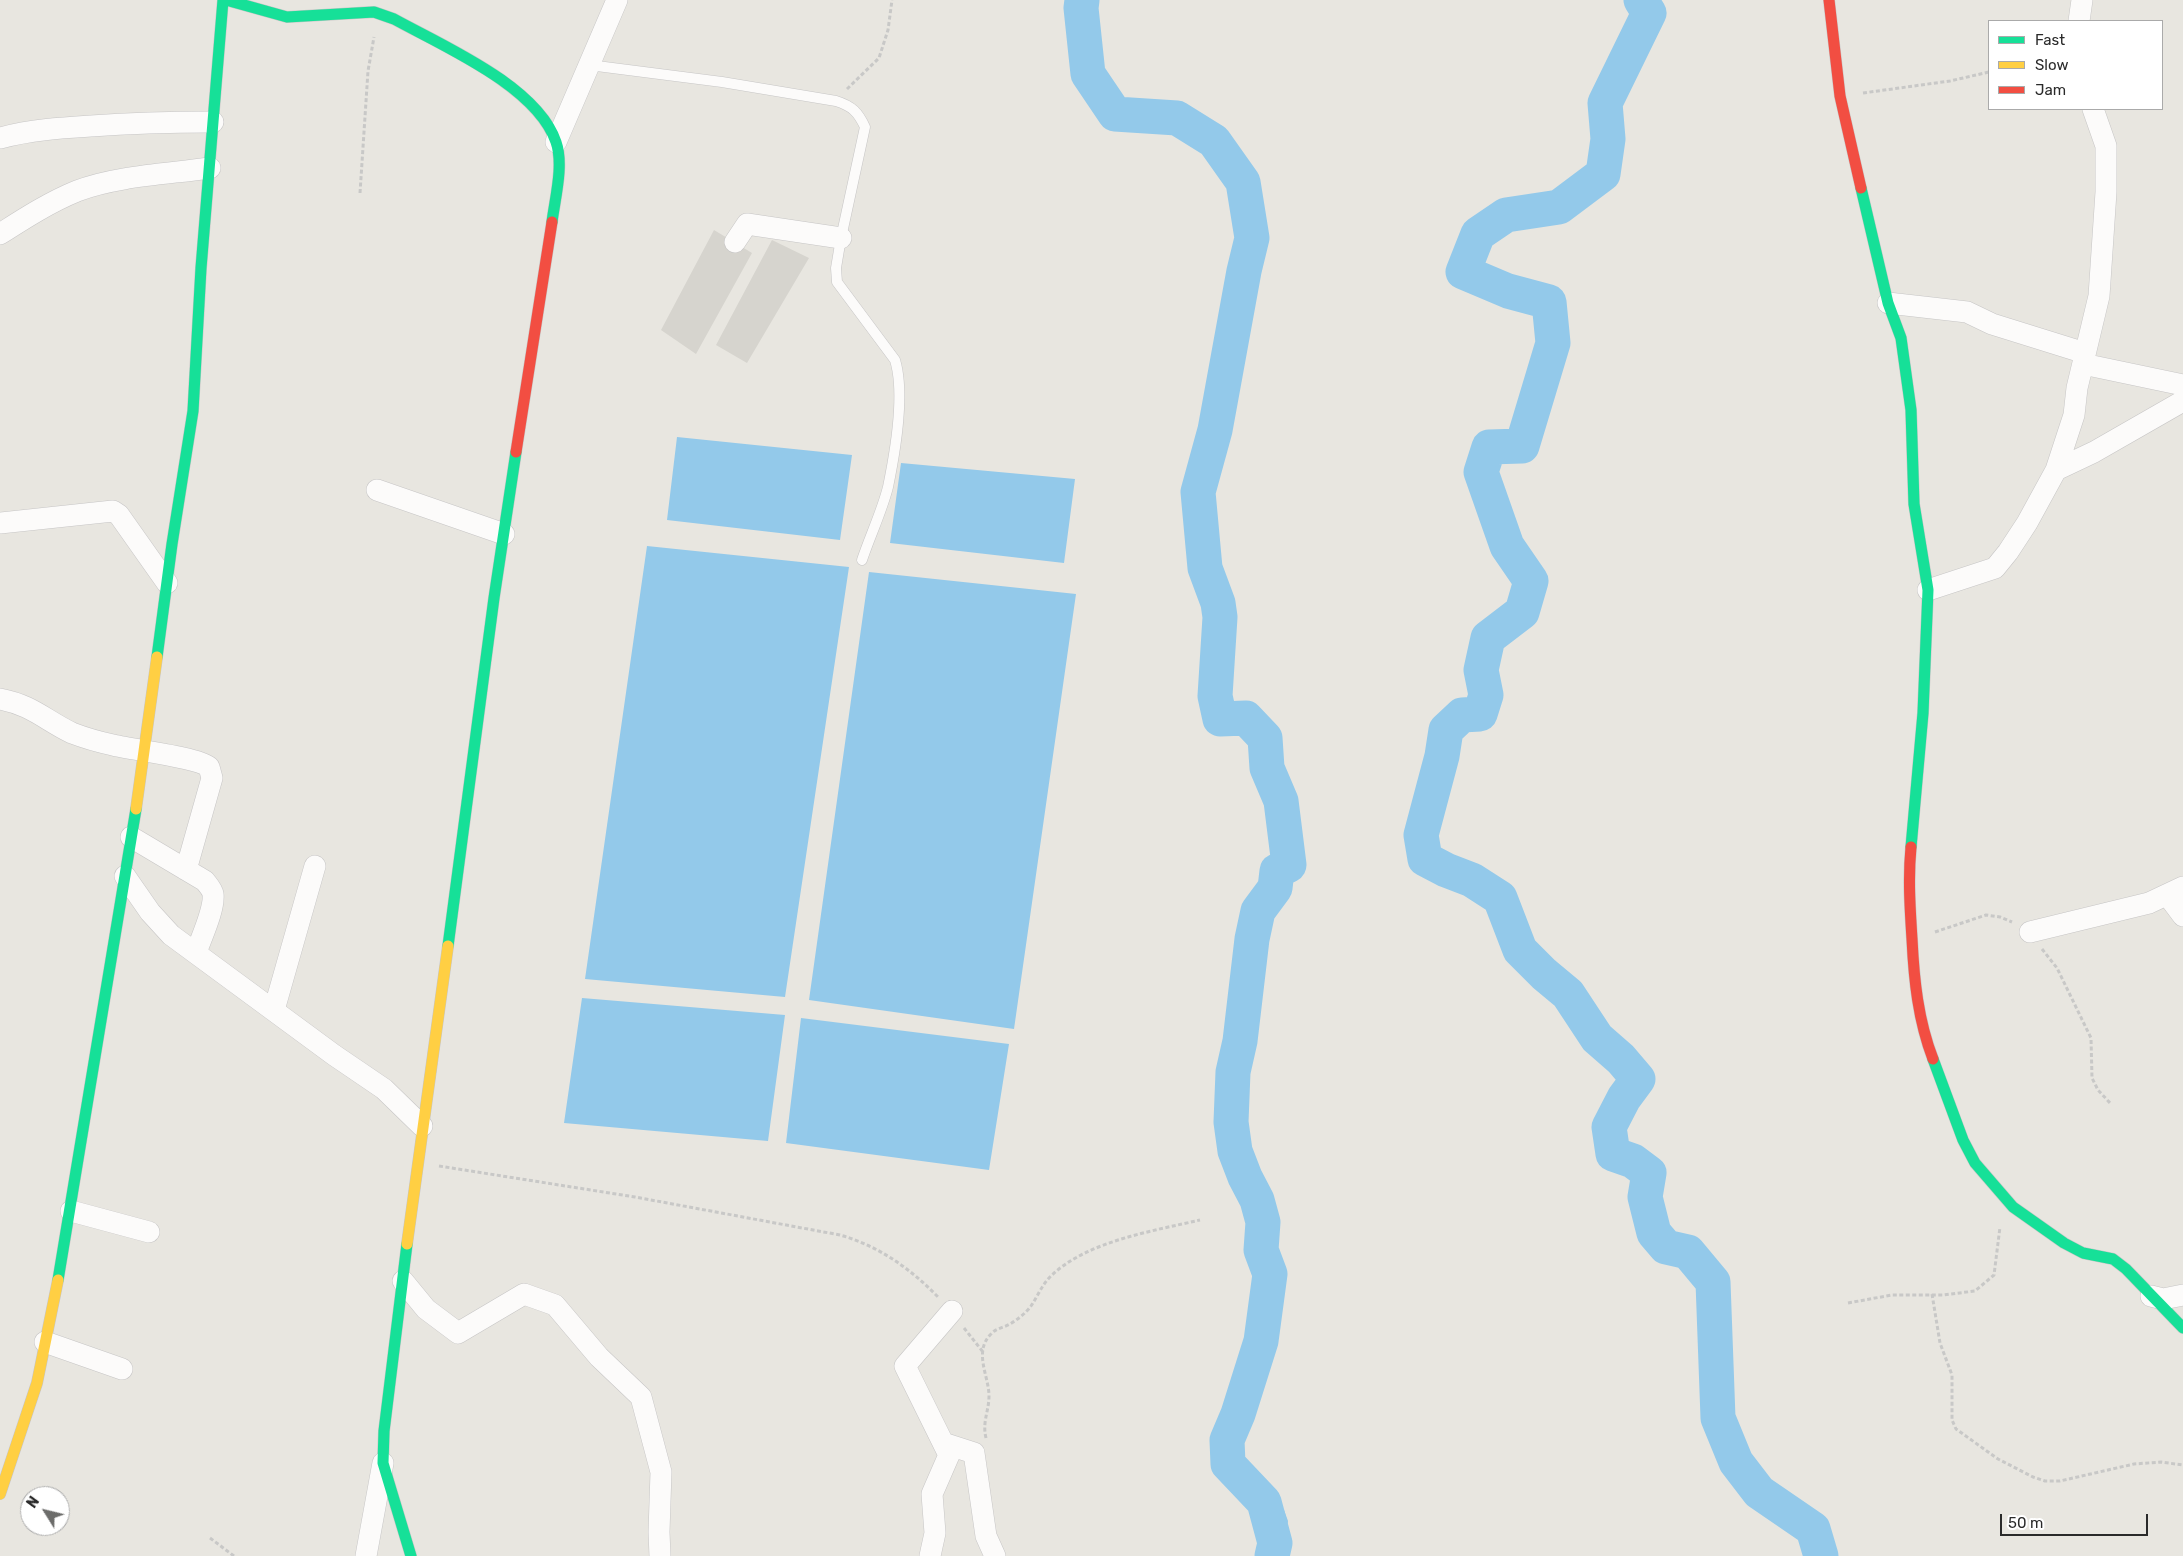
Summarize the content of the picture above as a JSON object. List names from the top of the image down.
{
  "legend": ["Fast", "Slow", "Jam"],
  "scale_bar": "50 m",
  "north": "top left"
}
